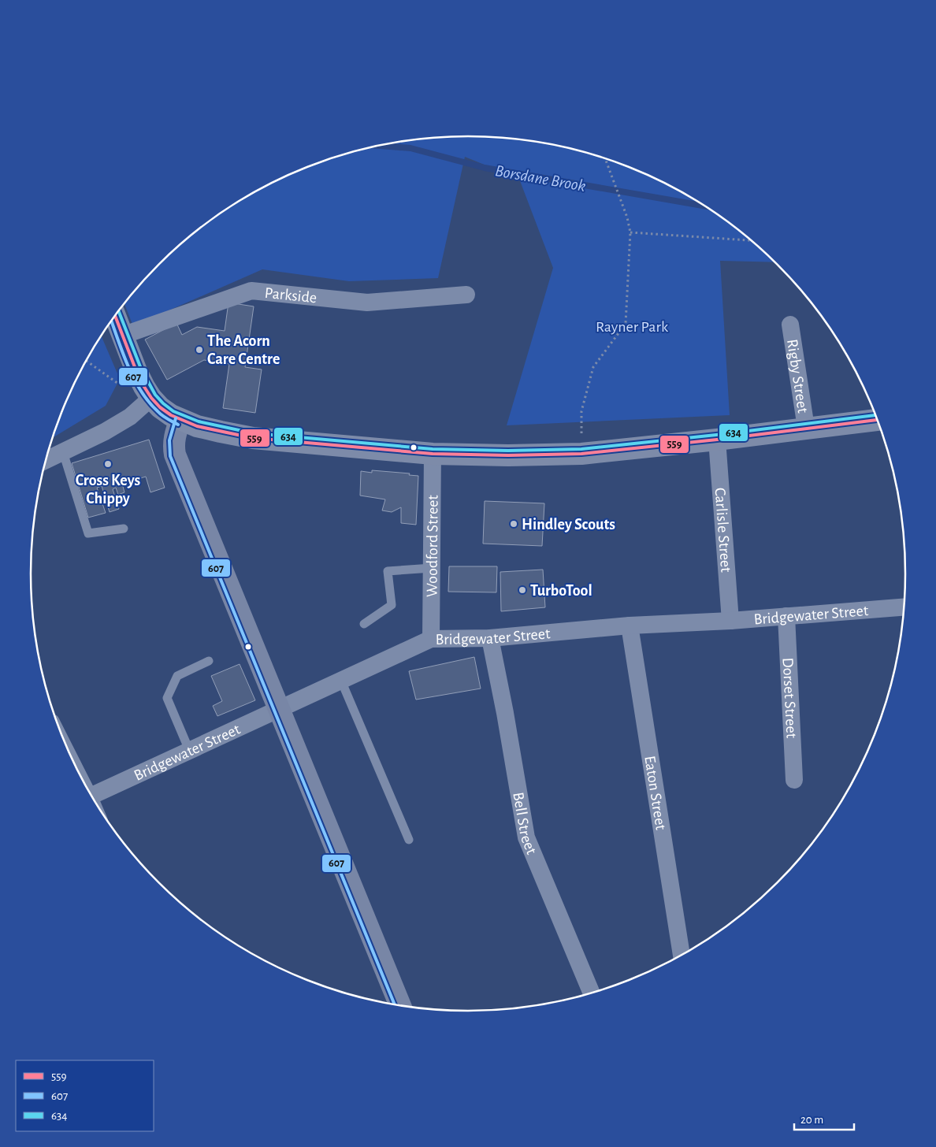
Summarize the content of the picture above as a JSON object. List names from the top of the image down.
{
  "streets": {
    "street": [
      "Parkside",
      "Rigby Street",
      "Carlisle Street",
      "Woodford Street",
      "Bridgewater Street",
      "Dorset Street",
      "Eaton Street",
      "Bell Street"
    ]
  },
  "crossings": [
    ["Carlisle Street", "Bridgewater Street"],
    ["Woodford Street", "Bridgewater Street"],
    ["Bridgewater Street", "Dorset Street"],
    ["Bridgewater Street", "Eaton Street"],
    ["Bridgewater Street", "Bell Street"]
  ],
  "water": ["Borsdane Brook"],
  "parks": ["Rayner Park"],
  "places": [
    "The Acorn Care Centre",
    "Cross Keys Chippy",
    "Hindley Scouts",
    "TurboTool"
  ],
  "lines": ["transit line 634", "transit line 559", "transit line 607"],
  "legend": ["559", "607", "634"],
  "scale_bar": "20 m"
}
